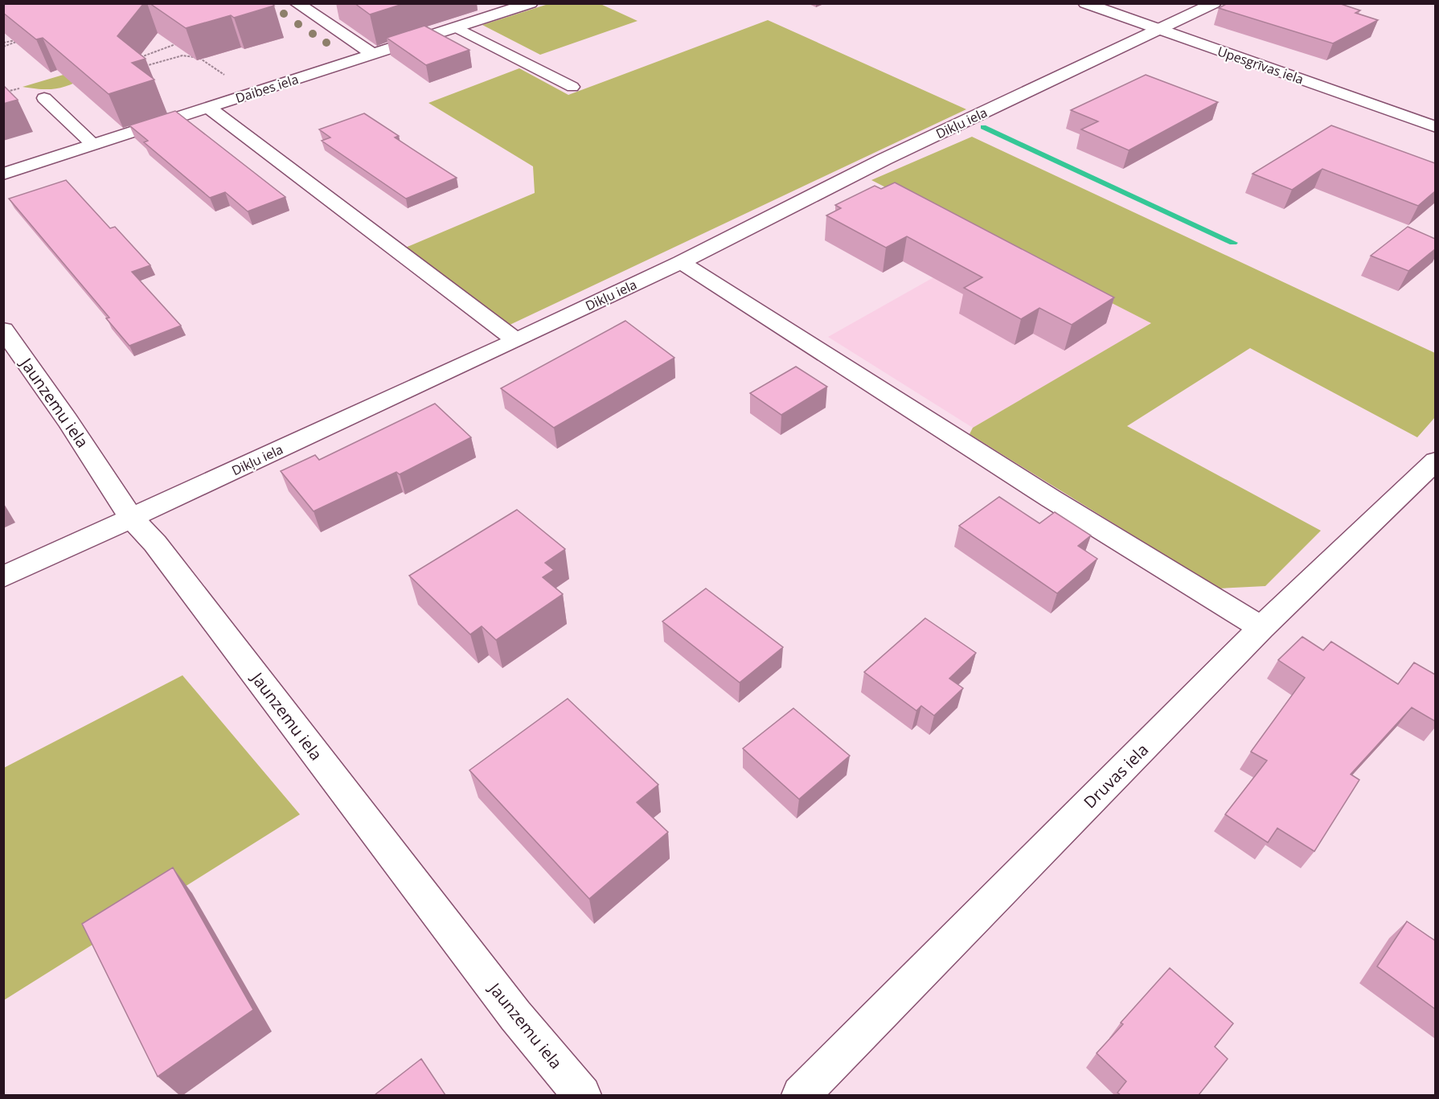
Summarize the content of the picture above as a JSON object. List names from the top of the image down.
{
  "streets": {
    "street": [
      "Upesgrīvas iela",
      "Daibes iela",
      "Dikļu iela",
      "Jaunzemu iela",
      "Druvas iela"
    ]
  },
  "crossings": [
    ["Upesgrīvas iela", "Dikļu iela"],
    ["Dikļu iela", "Jaunzemu iela"]
  ]
}
